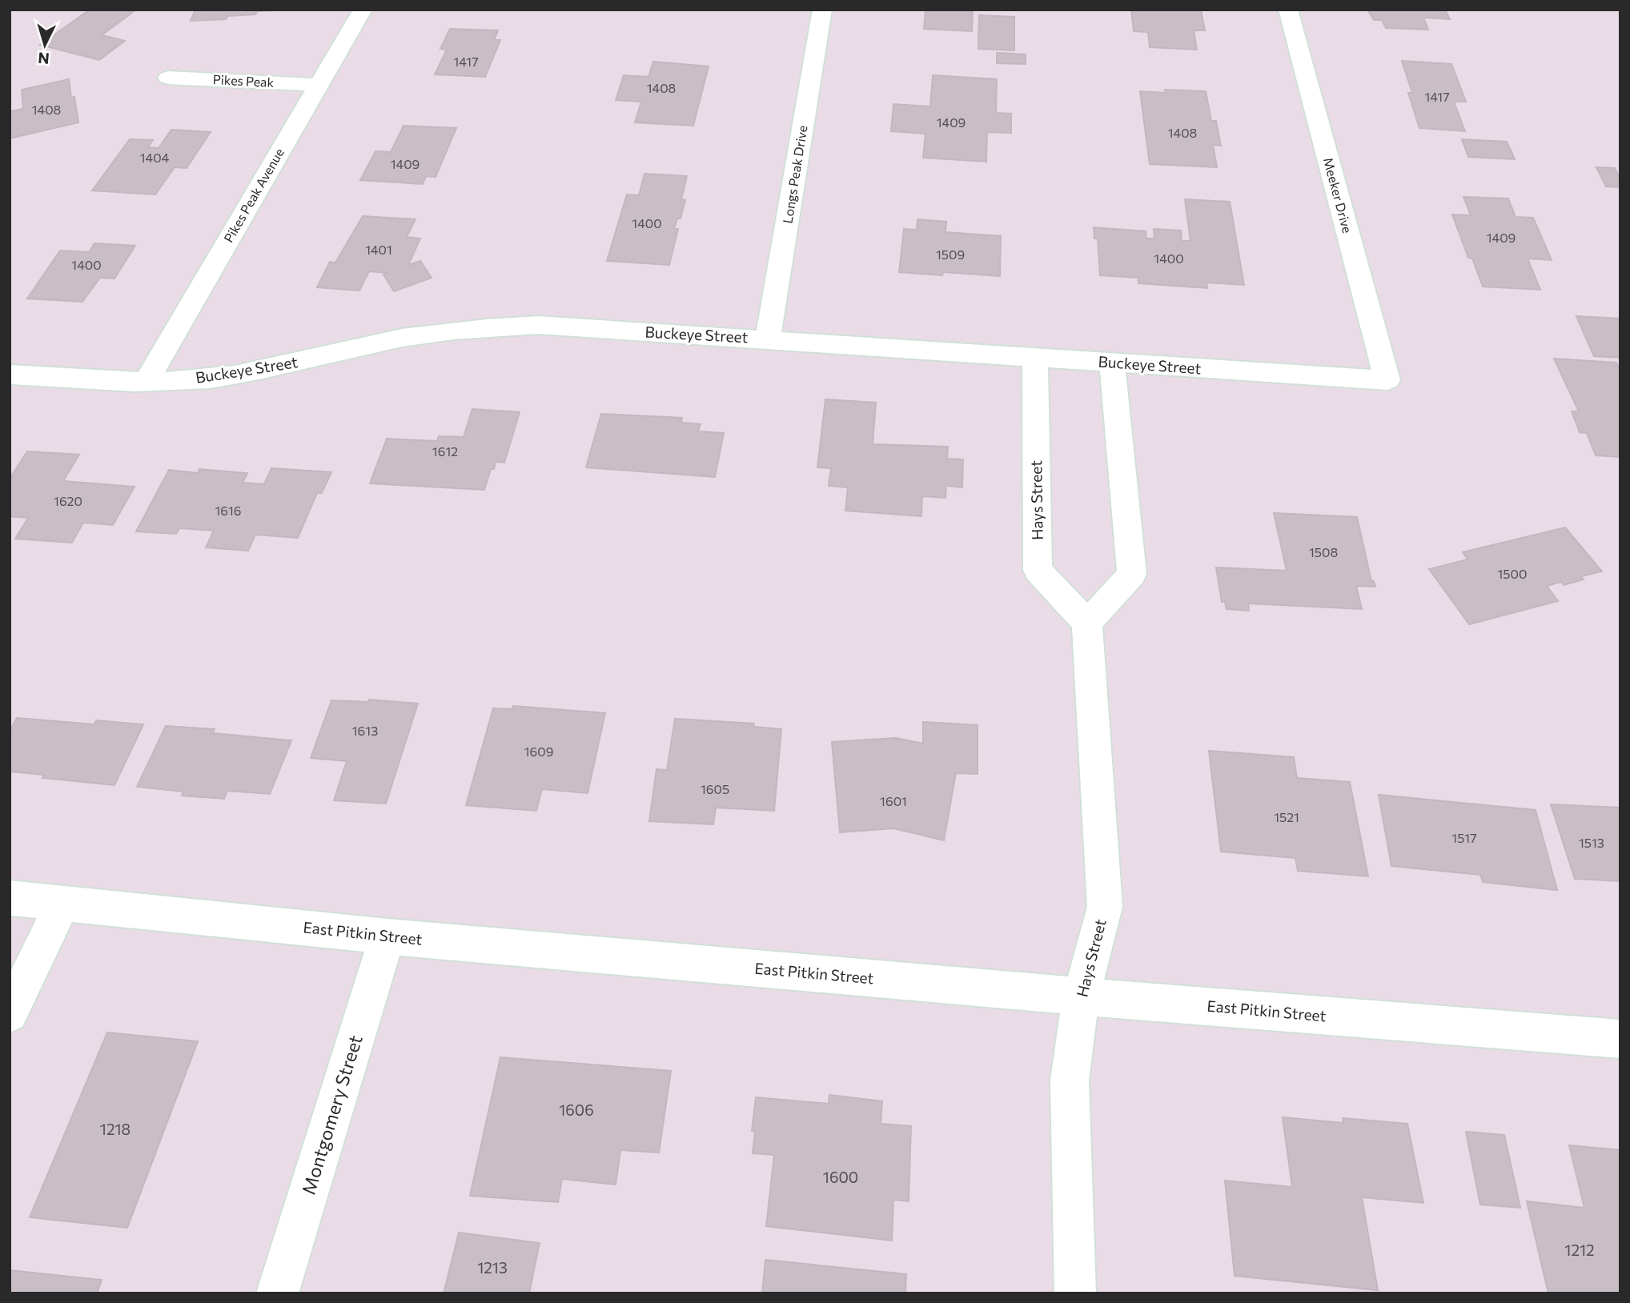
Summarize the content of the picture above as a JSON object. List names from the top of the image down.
{
  "streets": {
    "street": [
      "Pikes Peak",
      "Longs Peak Drive",
      "Pikes Peak Avenue",
      "Meeker Drive",
      "Buckeye Street",
      "Hays Street",
      "East Pitkin Street",
      "Montgomery Street"
    ]
  },
  "crossings": [
    ["Pikes Peak", "Pikes Peak Avenue"],
    ["Longs Peak Drive", "Buckeye Street"],
    ["Pikes Peak Avenue", "Buckeye Street"],
    ["Meeker Drive", "Buckeye Street"],
    ["Buckeye Street", "Hays Street"],
    ["Hays Street", "East Pitkin Street"],
    ["East Pitkin Street", "Montgomery Street"]
  ],
  "house_numbers": [
    "1417",
    "1408",
    "1417",
    "1408",
    "1409",
    "1408",
    "1404",
    "1409",
    "1400",
    "1409",
    "1401",
    "1509",
    "1400",
    "1400",
    "1612",
    "1620",
    "1616",
    "1508",
    "1500",
    "1613",
    "1609",
    "1605",
    "1601",
    "1521",
    "1517",
    "1513",
    "1606",
    "1218",
    "1600",
    "1212",
    "1213"
  ],
  "north": "bottom"
}
